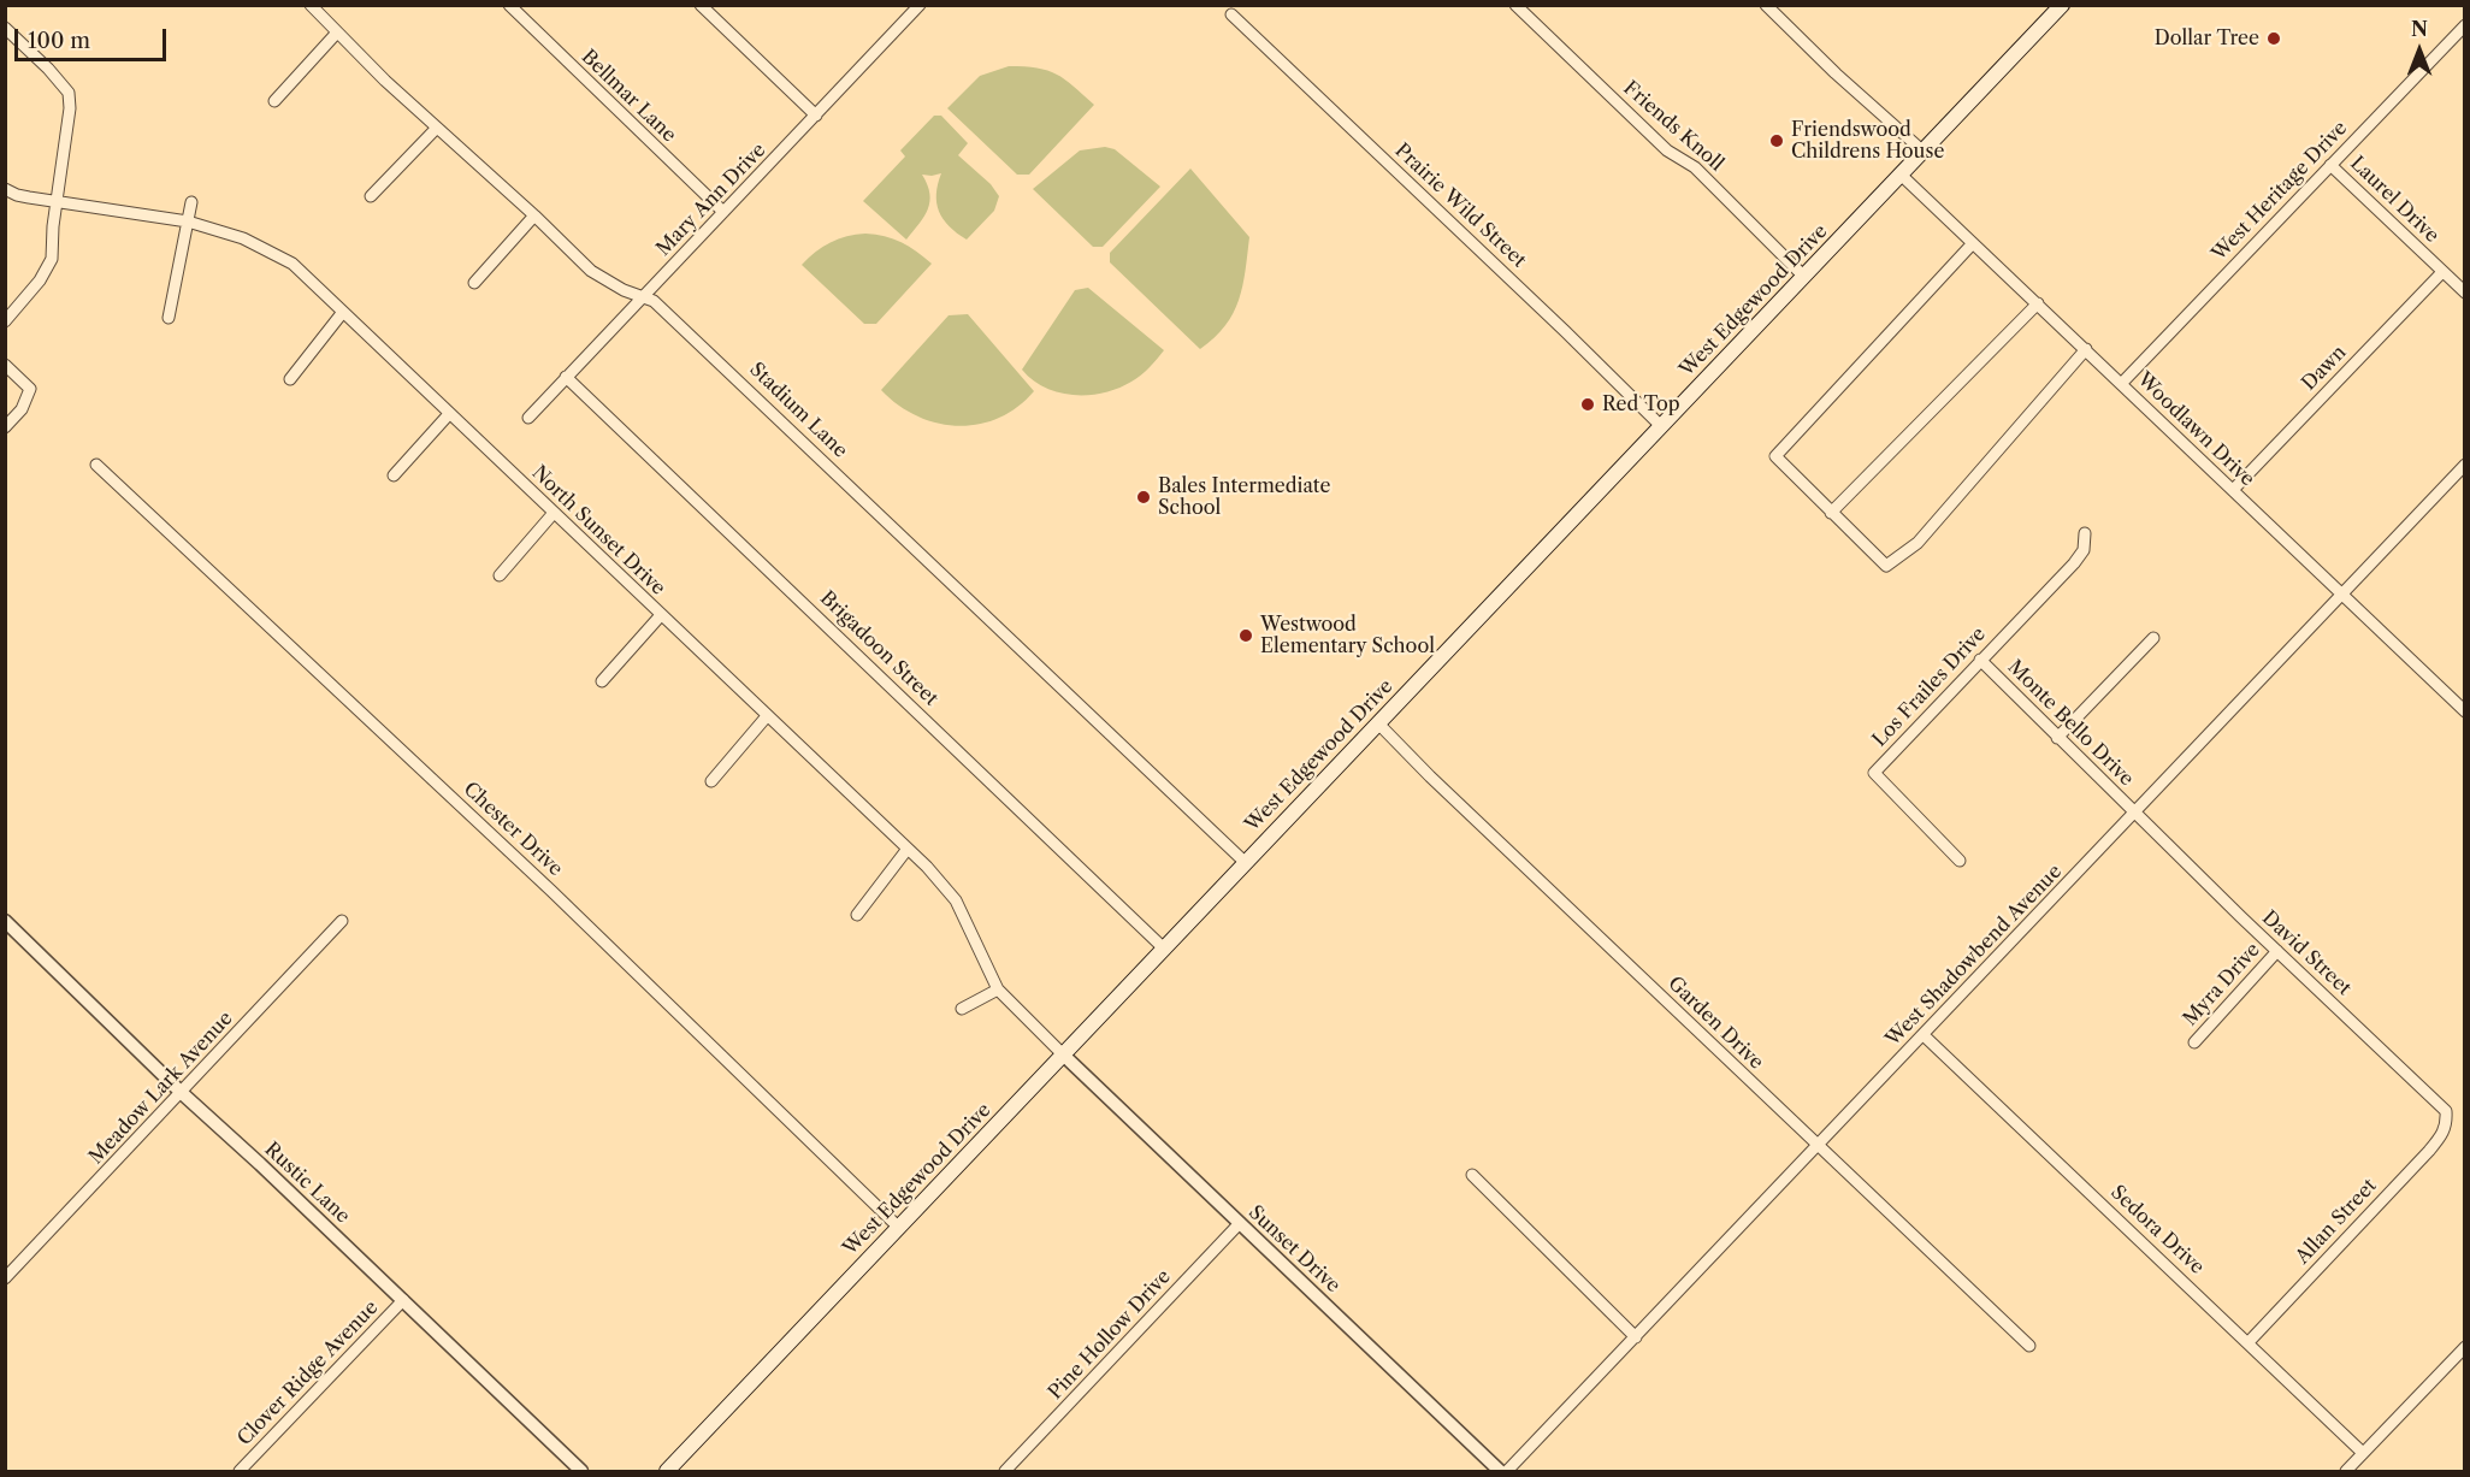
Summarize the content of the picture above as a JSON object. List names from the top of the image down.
{
  "streets": {
    "main road": ["West Edgewood Drive"],
    "street": [
      "Bellmar Lane",
      "Friends Knoll",
      "West Heritage Drive",
      "Mary Ann Drive",
      "Laurel Drive",
      "Prairie Wild Street",
      "Dawn",
      "Stadium Lane",
      "Woodlawn Drive",
      "North Sunset Drive",
      "Brigadoon Street",
      "Los Frailes Drive",
      "Monte Bello Drive",
      "Chester Drive",
      "David Street",
      "West Shadowbend Avenue",
      "Myra Drive",
      "Garden Drive",
      "Meadow Lark Avenue",
      "Rustic Lane",
      "Allan Street",
      "Sedora Drive",
      "Sunset Drive",
      "Pine Hollow Drive",
      "Clover Ridge Avenue"
    ]
  },
  "crossings": [
    ["Bellmar Lane", "Mary Ann Drive"],
    ["Friends Knoll", "West Edgewood Drive"],
    ["West Heritage Drive", "Laurel Drive"],
    ["West Heritage Drive", "Woodlawn Drive"],
    ["Mary Ann Drive", "Stadium Lane"],
    ["Mary Ann Drive", "Brigadoon Street"],
    ["Laurel Drive", "Dawn"],
    ["Prairie Wild Street", "West Edgewood Drive"],
    ["West Edgewood Drive", "Stadium Lane"],
    ["West Edgewood Drive", "Woodlawn Drive"],
    ["West Edgewood Drive", "North Sunset Drive"],
    ["West Edgewood Drive", "Brigadoon Street"],
    ["West Edgewood Drive", "Chester Drive"],
    ["West Edgewood Drive", "Garden Drive"],
    ["West Edgewood Drive", "Sunset Drive"],
    ["Dawn", "Woodlawn Drive"],
    ["Woodlawn Drive", "West Shadowbend Avenue"],
    ["North Sunset Drive", "Sunset Drive"],
    ["Los Frailes Drive", "Monte Bello Drive"],
    ["Monte Bello Drive", "David Street"],
    ["Monte Bello Drive", "West Shadowbend Avenue"],
    ["David Street", "West Shadowbend Avenue"],
    ["David Street", "Myra Drive"],
    ["David Street", "Allan Street"],
    ["West Shadowbend Avenue", "Garden Drive"],
    ["West Shadowbend Avenue", "Sedora Drive"],
    ["Meadow Lark Avenue", "Rustic Lane"],
    ["Rustic Lane", "Clover Ridge Avenue"],
    ["Allan Street", "Sedora Drive"],
    ["Sunset Drive", "Pine Hollow Drive"]
  ],
  "places": [
    "Dollar Tree",
    "Friendswood Childrens House",
    "Red Top",
    "Bales Intermediate School",
    "Westwood Elementary School"
  ],
  "scale_bar": "100 m",
  "north": "top"
}
